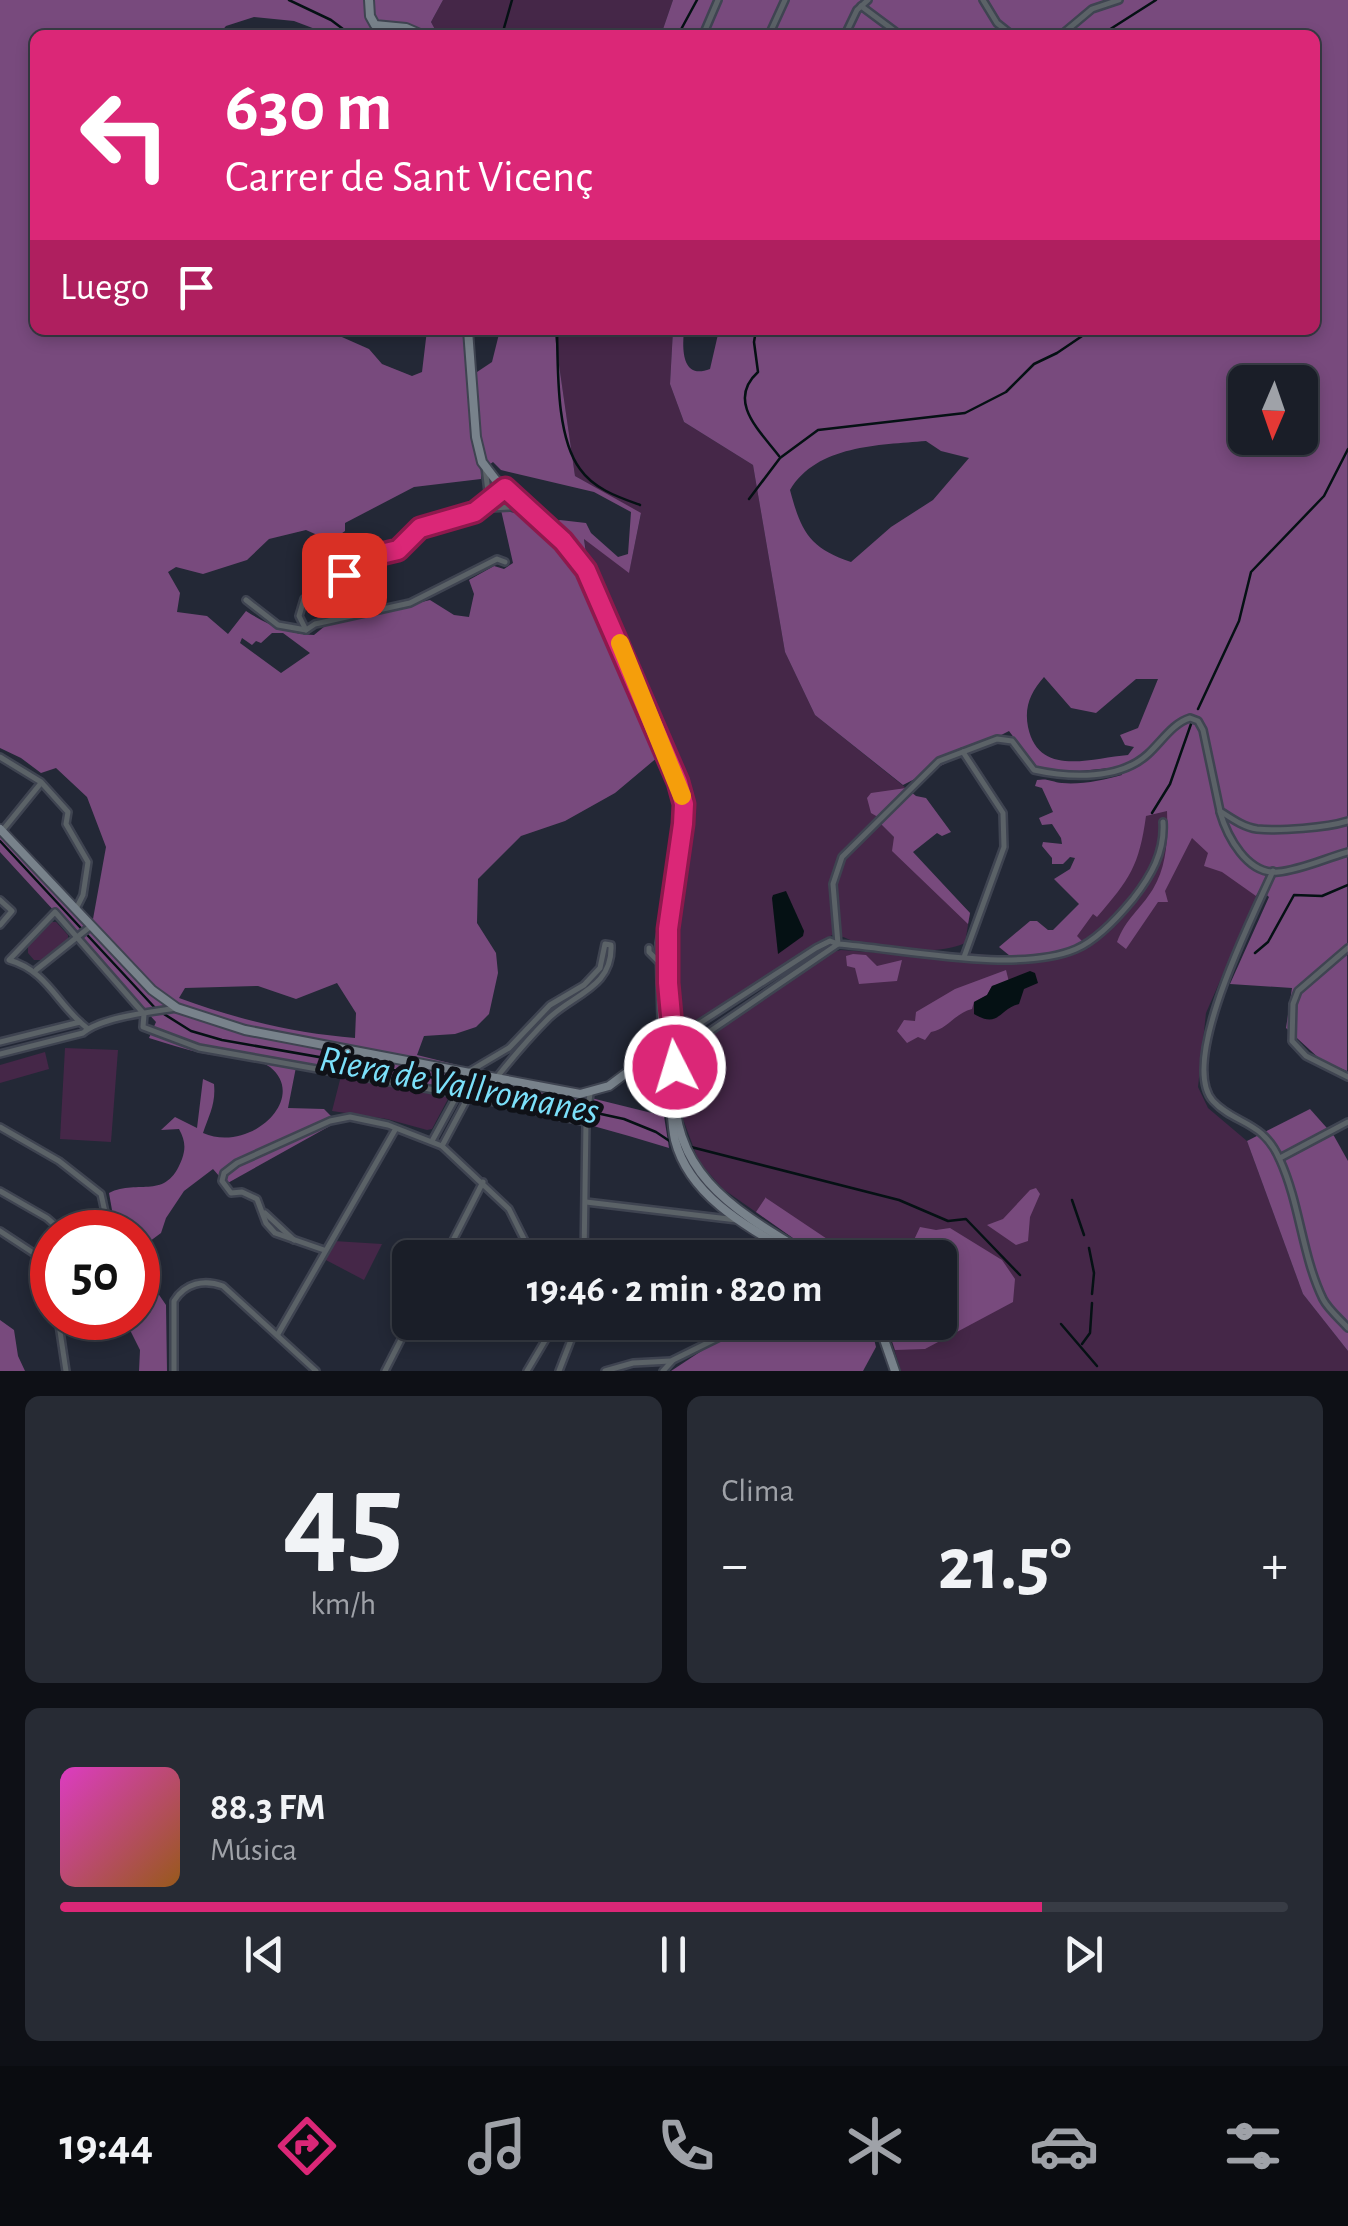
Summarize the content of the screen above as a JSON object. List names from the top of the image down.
{
  "water": ["Riera de Vallromanes"],
  "north": "bottom",
  "page": {
    "turn": ["630 m", "Carrer de Sant Vicenç"],
    "then": "Luego",
    "limit": "50",
    "trip": "19:46 · 2 min · 820 m",
    "tile": [
      ["45", "km/h"],
      "Clima"
    ],
    "heat": ["−", "21.5°", "+"],
    "song": ["88.3 FM", "Música"],
    "tabs": "19:44"
  }
}
